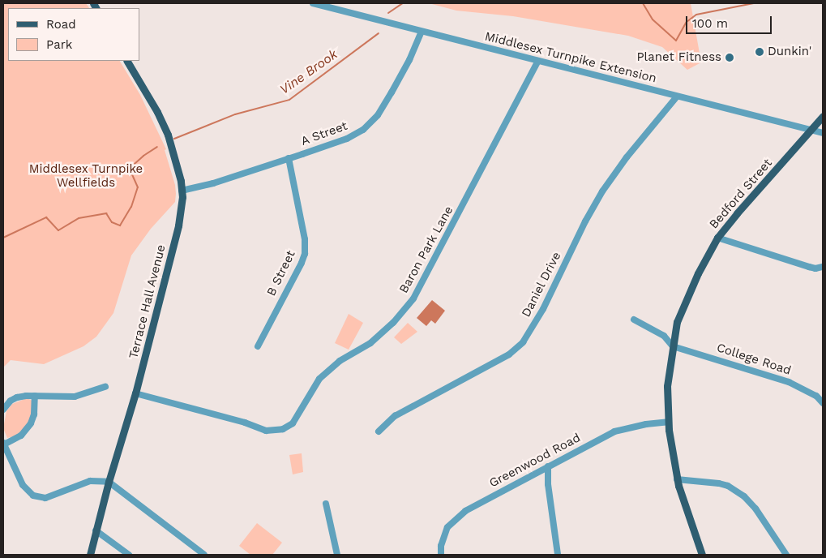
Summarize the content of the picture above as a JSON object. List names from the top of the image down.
{
  "streets": {
    "main road": ["Bedford Street", "Terrace Hall Avenue"],
    "street": [
      "Middlesex Turnpike Extension",
      "A Street",
      "Baron Park Lane",
      "B Street",
      "Daniel Drive",
      "College Road",
      "Greenwood Road"
    ]
  },
  "crossings": [
    ["Middlesex Turnpike Extension", "A Street"],
    ["Middlesex Turnpike Extension", "Bedford Street"],
    ["Middlesex Turnpike Extension", "Baron Park Lane"],
    ["Middlesex Turnpike Extension", "Daniel Drive"],
    ["A Street", "B Street"],
    ["A Street", "Terrace Hall Avenue"],
    ["Bedford Street", "College Road"],
    ["Bedford Street", "Greenwood Road"],
    ["Baron Park Lane", "Terrace Hall Avenue"]
  ],
  "water": ["Vine Brook"],
  "parks": ["Middlesex Turnpike Wellfields"],
  "places": ["Dunkin'", "Planet Fitness"],
  "legend": ["Road", "Park"],
  "scale_bar": "100 m"
}
